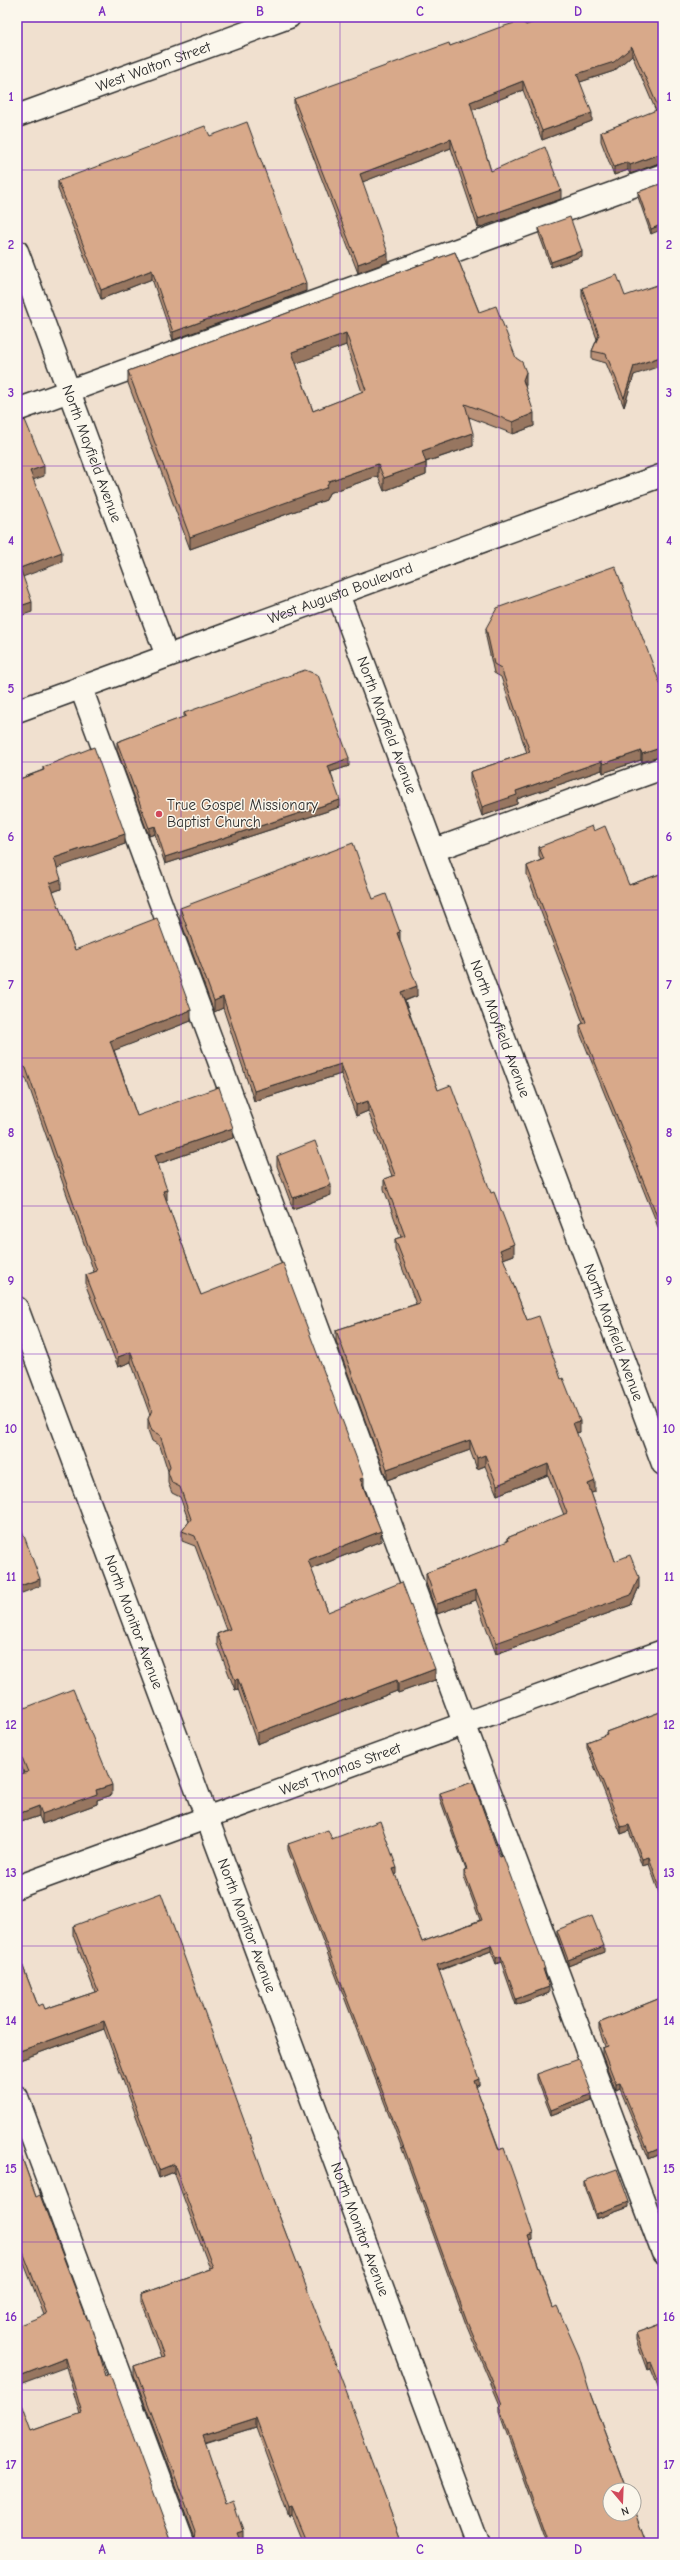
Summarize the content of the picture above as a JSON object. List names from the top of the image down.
{
  "streets": {
    "street": [
      "West Walton Street",
      "North Mayfield Avenue",
      "West Augusta Boulevard",
      "North Monitor Avenue",
      "West Thomas Street"
    ]
  },
  "crossings": [
    ["North Mayfield Avenue", "West Augusta Boulevard"],
    ["North Monitor Avenue", "West Thomas Street"]
  ],
  "places": ["True Gospel Missionary Baptist Church"],
  "north": "bottom",
  "grid": {
    "columns": [
      "A",
      "B",
      "C",
      "D"
    ],
    "rows": [
      "1",
      "2",
      "3",
      "4",
      "5",
      "6",
      "7",
      "8",
      "9",
      "10",
      "11",
      "12",
      "13",
      "14",
      "15",
      "16",
      "17"
    ]
  }
}
